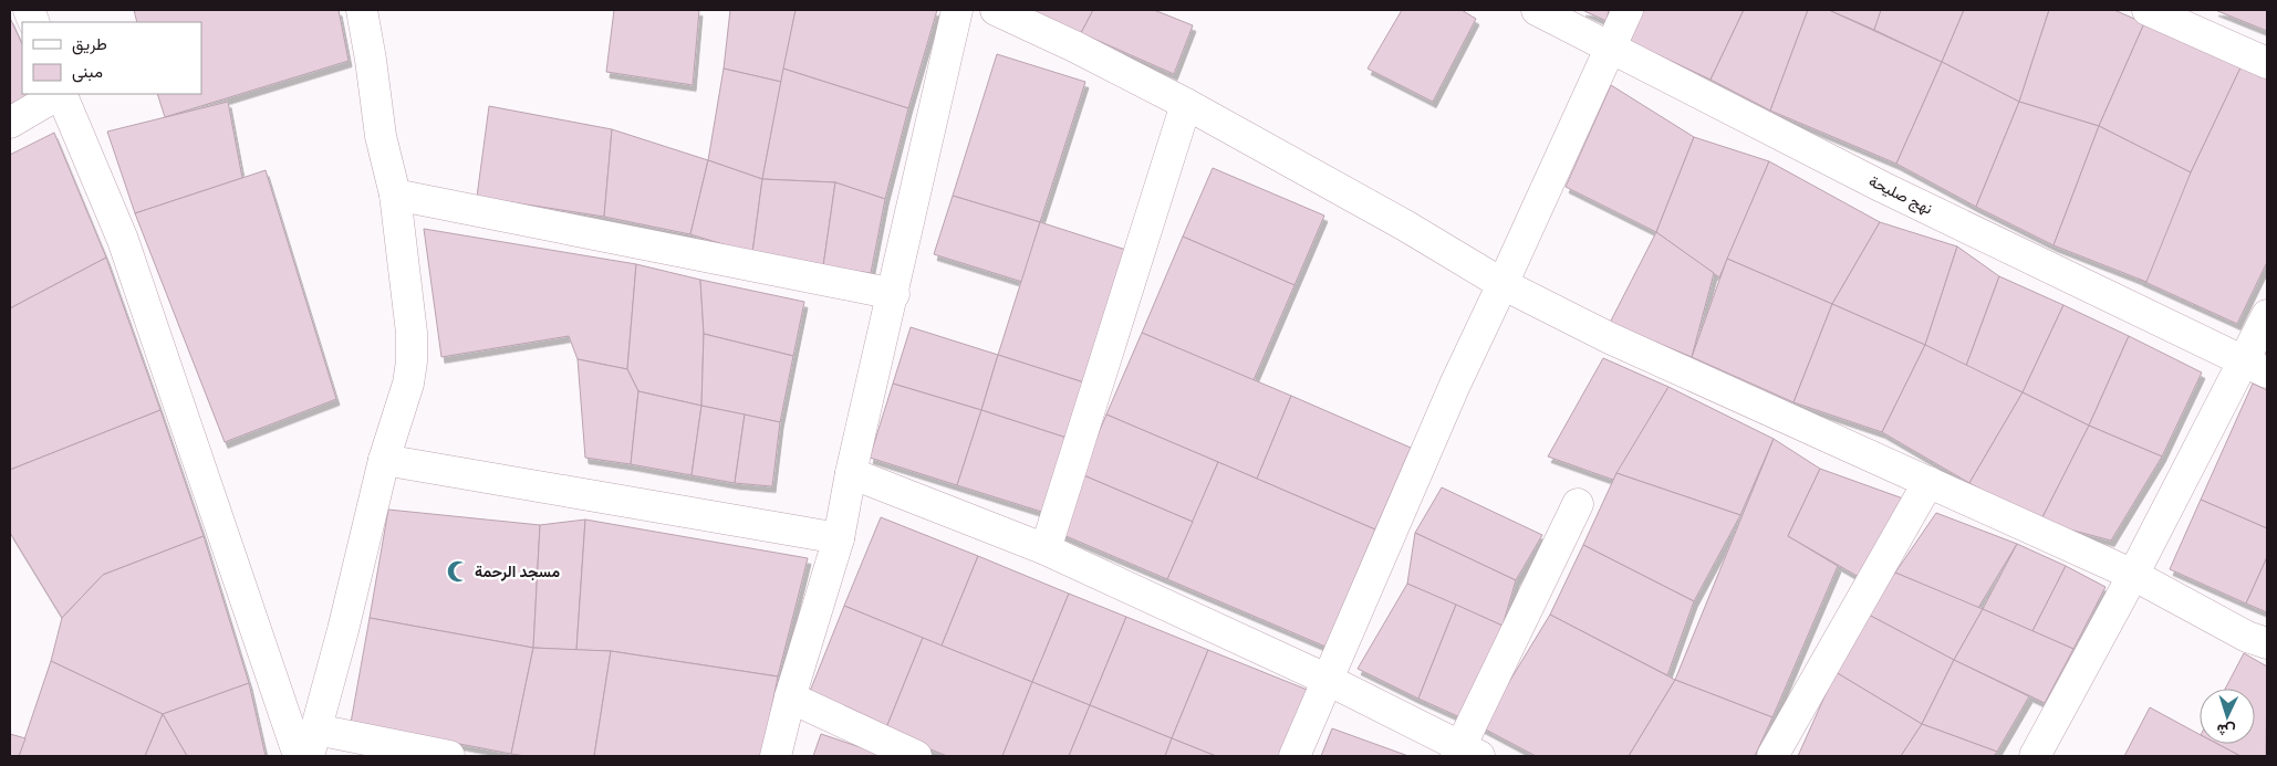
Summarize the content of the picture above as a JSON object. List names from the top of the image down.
{
  "streets": {
    "street": ["نهج صليحة"]
  },
  "places": {
    "mosque": ["مسجد الرحمة"]
  },
  "legend": ["طريق", "مبنى"],
  "north": "bottom"
}
